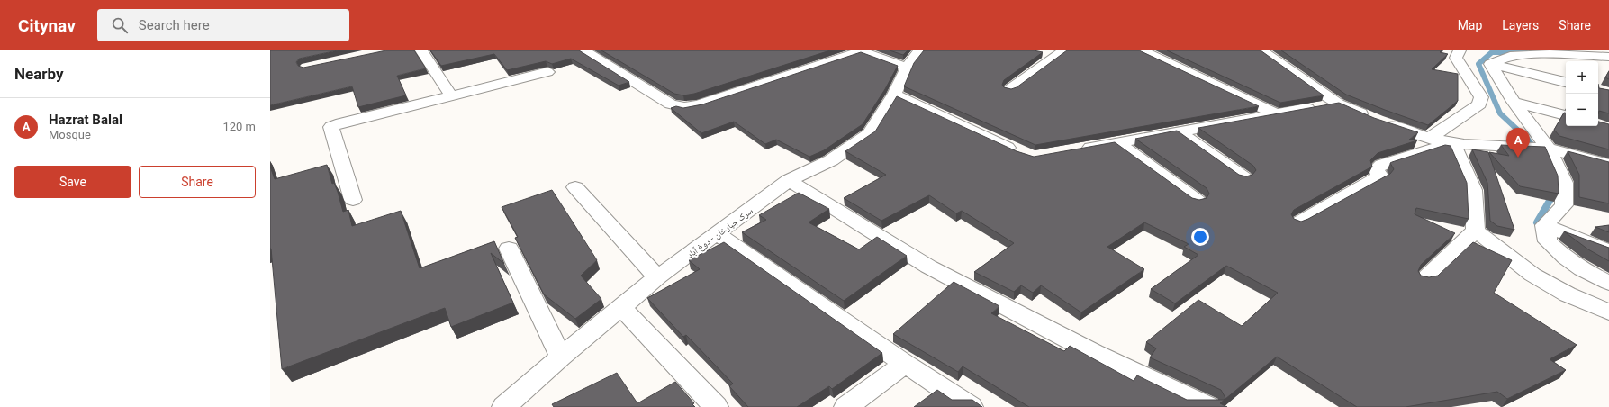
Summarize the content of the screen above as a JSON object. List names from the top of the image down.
{
  "streets": {
    "street": ["سرک جبارخان - دوغ آباد"]
  },
  "page": {
    "header": "Citynav",
    "search": "Search here",
    "nav": ["Map", "Layers", "Share"],
    "heading": "Nearby",
    "map_buttons": ["+", "−"],
    "list": [
      {
        "mark": "A",
        "name": "Hazrat Balal",
        "note": "Mosque",
        "value": "120 m"
      }
    ],
    "pins": "A",
    "buttons": ["Save", "Share"]
  }
}
